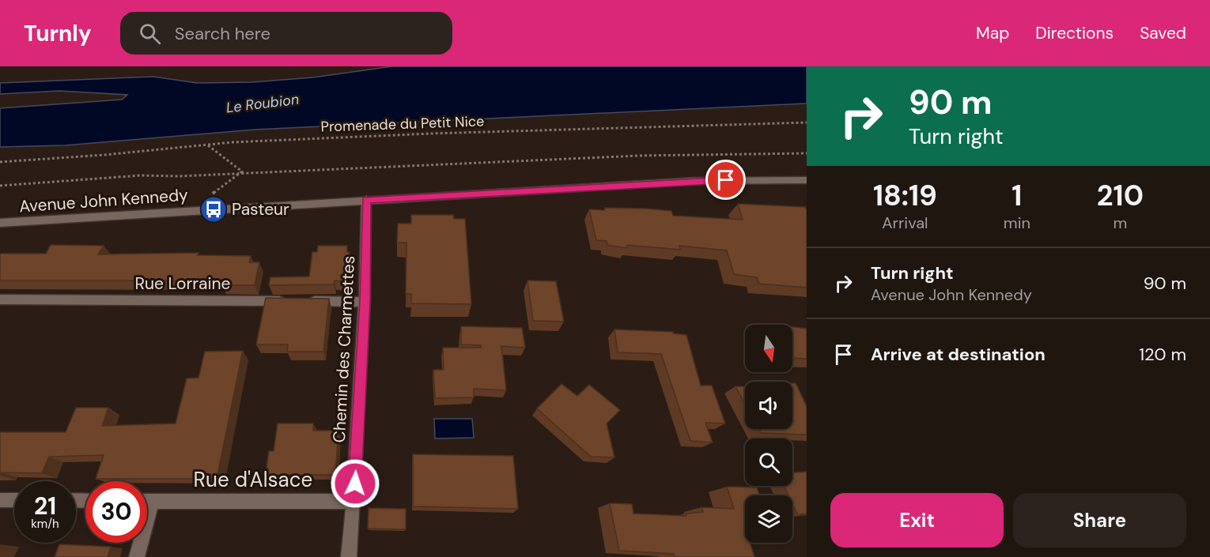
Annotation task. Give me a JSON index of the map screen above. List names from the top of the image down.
{
  "streets": {
    "street": [
      "Avenue John Kennedy",
      "Rue Lorraine",
      "Chemin des Charmettes",
      "Rue d'Alsace"
    ],
    "path": ["Promenade du Petit Nice"]
  },
  "crossings": [
    ["Avenue John Kennedy", "Chemin des Charmettes"],
    ["Rue Lorraine", "Chemin des Charmettes"],
    ["Chemin des Charmettes", "Rue d'Alsace"]
  ],
  "water": ["Le Roubion"],
  "places": {
    "bus stop": ["Pasteur"]
  },
  "north": "bottom",
  "page": {
    "header": "Turnly",
    "search": "Search here",
    "nav": ["Map", "Directions", "Saved"],
    "turn": ["90 m", "Turn right"],
    "eta": [
      "18:19",
      "Arrival",
      "1",
      "min",
      "210",
      "m"
    ],
    "list": [
      {
        "name": "Turn right",
        "note": "Avenue John Kennedy",
        "value": "90 m"
      },
      {
        "name": "Arrive at destination",
        "value": "120 m"
      }
    ],
    "speed": "21 km/h",
    "limit": "30",
    "buttons": ["Exit", "Share"]
  }
}
